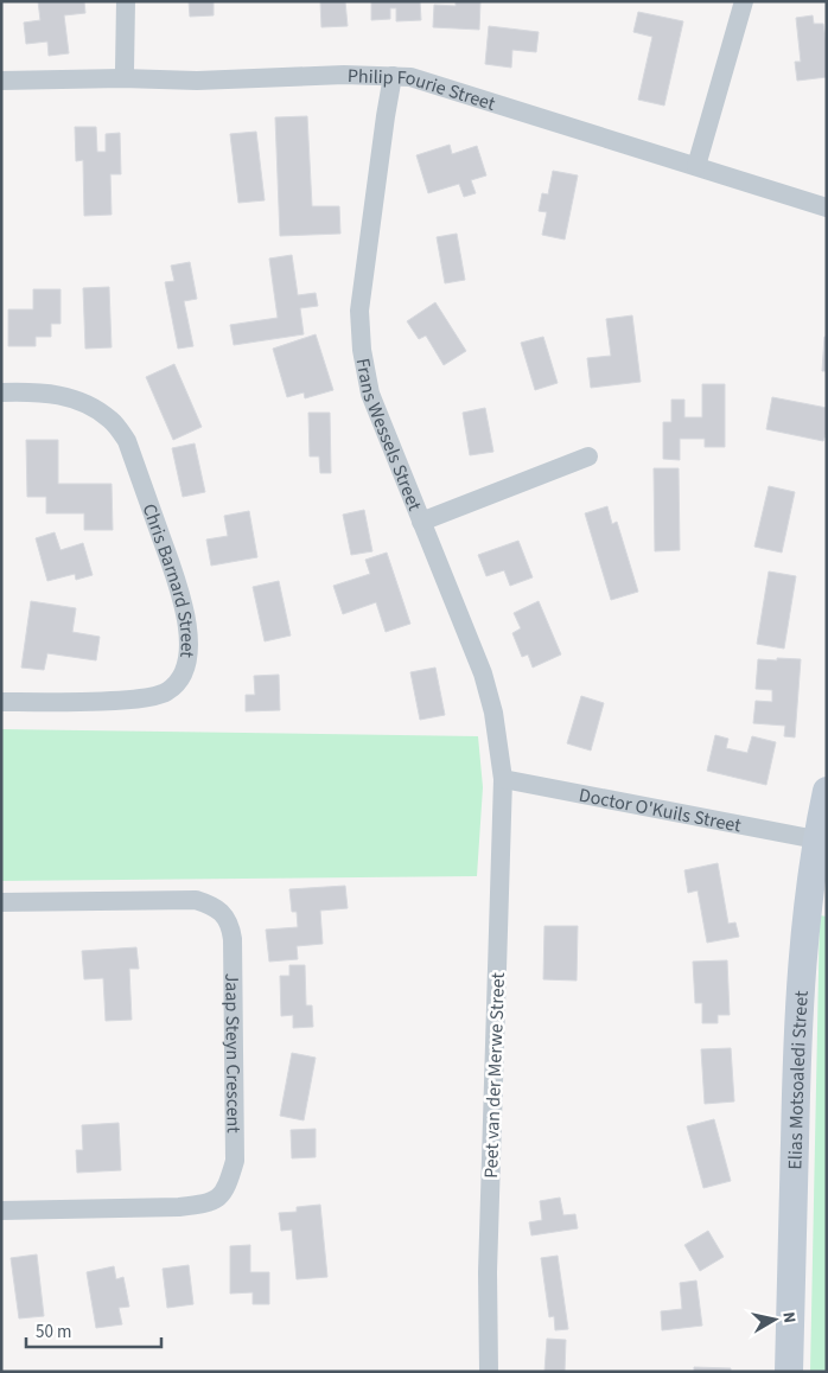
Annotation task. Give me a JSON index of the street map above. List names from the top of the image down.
{
  "streets": {
    "street": [
      "Philip Fourie Street",
      "Frans Wessels Street",
      "Chris Barnard Street",
      "Doctor O'Kuils Street",
      "Jaap Steyn Crescent",
      "Peet van der Merwe Street",
      "Elias Motsoaledi Street"
    ]
  },
  "crossings": [
    ["Philip Fourie Street", "Frans Wessels Street"],
    ["Frans Wessels Street", "Doctor O'Kuils Street"],
    ["Frans Wessels Street", "Peet van der Merwe Street"],
    ["Doctor O'Kuils Street", "Peet van der Merwe Street"],
    ["Doctor O'Kuils Street", "Elias Motsoaledi Street"]
  ],
  "scale_bar": "50 m",
  "north": "right"
}
